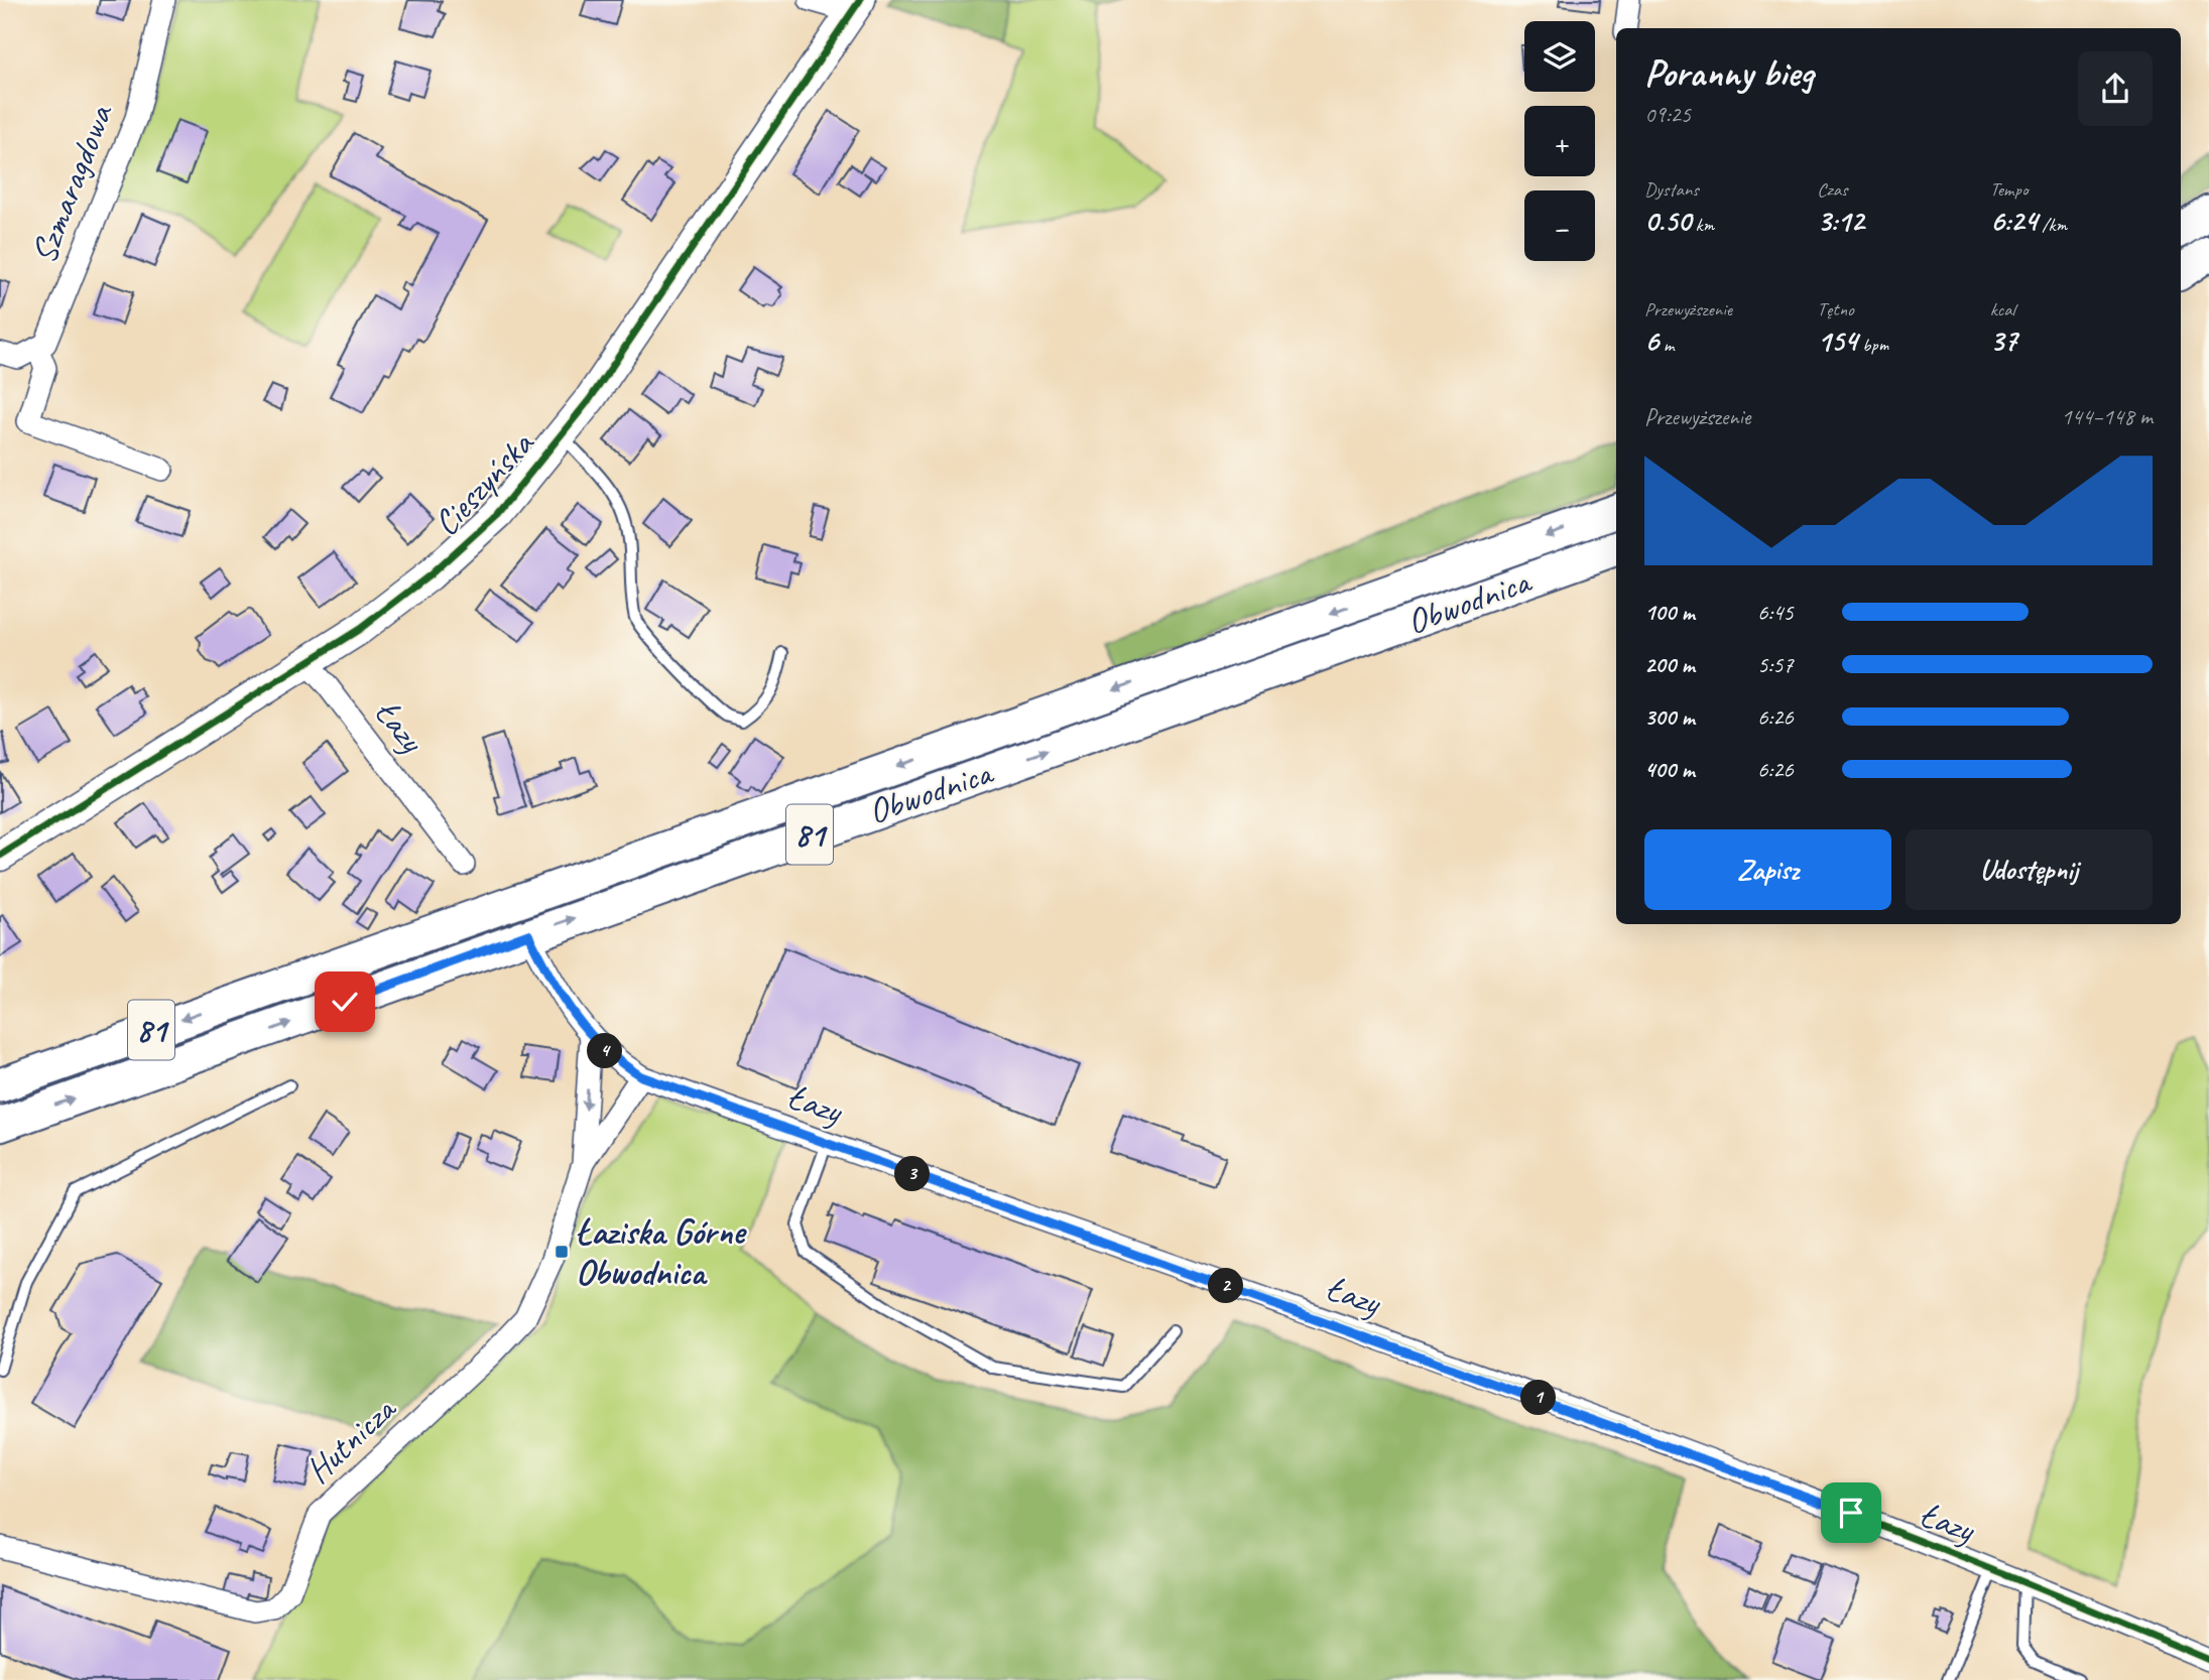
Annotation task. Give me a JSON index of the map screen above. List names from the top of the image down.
{
  "streets": {
    "main road": ["Obwodnica", "81"],
    "street": [
      "Szmaragdowa",
      "Cieszyńska",
      "Łazy",
      "Hutnicza"
    ]
  },
  "crossings": [
    ["Cieszyńska", "Łazy"],
    ["Obwodnica", "Łazy"]
  ],
  "places": {
    "transit": ["Łaziska Górne Obwodnica"]
  },
  "page": {
    "map_buttons": ["+", "−"],
    "heading": ["Poranny bieg", "09:25"],
    "stats": [
      ["Dystans", "0.50 km"],
      ["Czas", "3:12"],
      ["Tempo", "6:24 /km"],
      ["Przewyższenie", "6 m"],
      ["Tętno", "154 bpm"],
      ["kcal", "37"]
    ],
    "chart": ["Przewyższenie", "144–148 m"],
    "list": [
      {
        "name": "100 m",
        "note": "6:45"
      },
      {
        "name": "200 m",
        "note": "5:57"
      },
      {
        "name": "300 m",
        "note": "6:26"
      },
      {
        "name": "400 m",
        "note": "6:26"
      }
    ],
    "buttons": ["Zapisz", "Udostępnij"],
    "pins": [
      "4",
      "3",
      "2",
      "1"
    ]
  }
}
